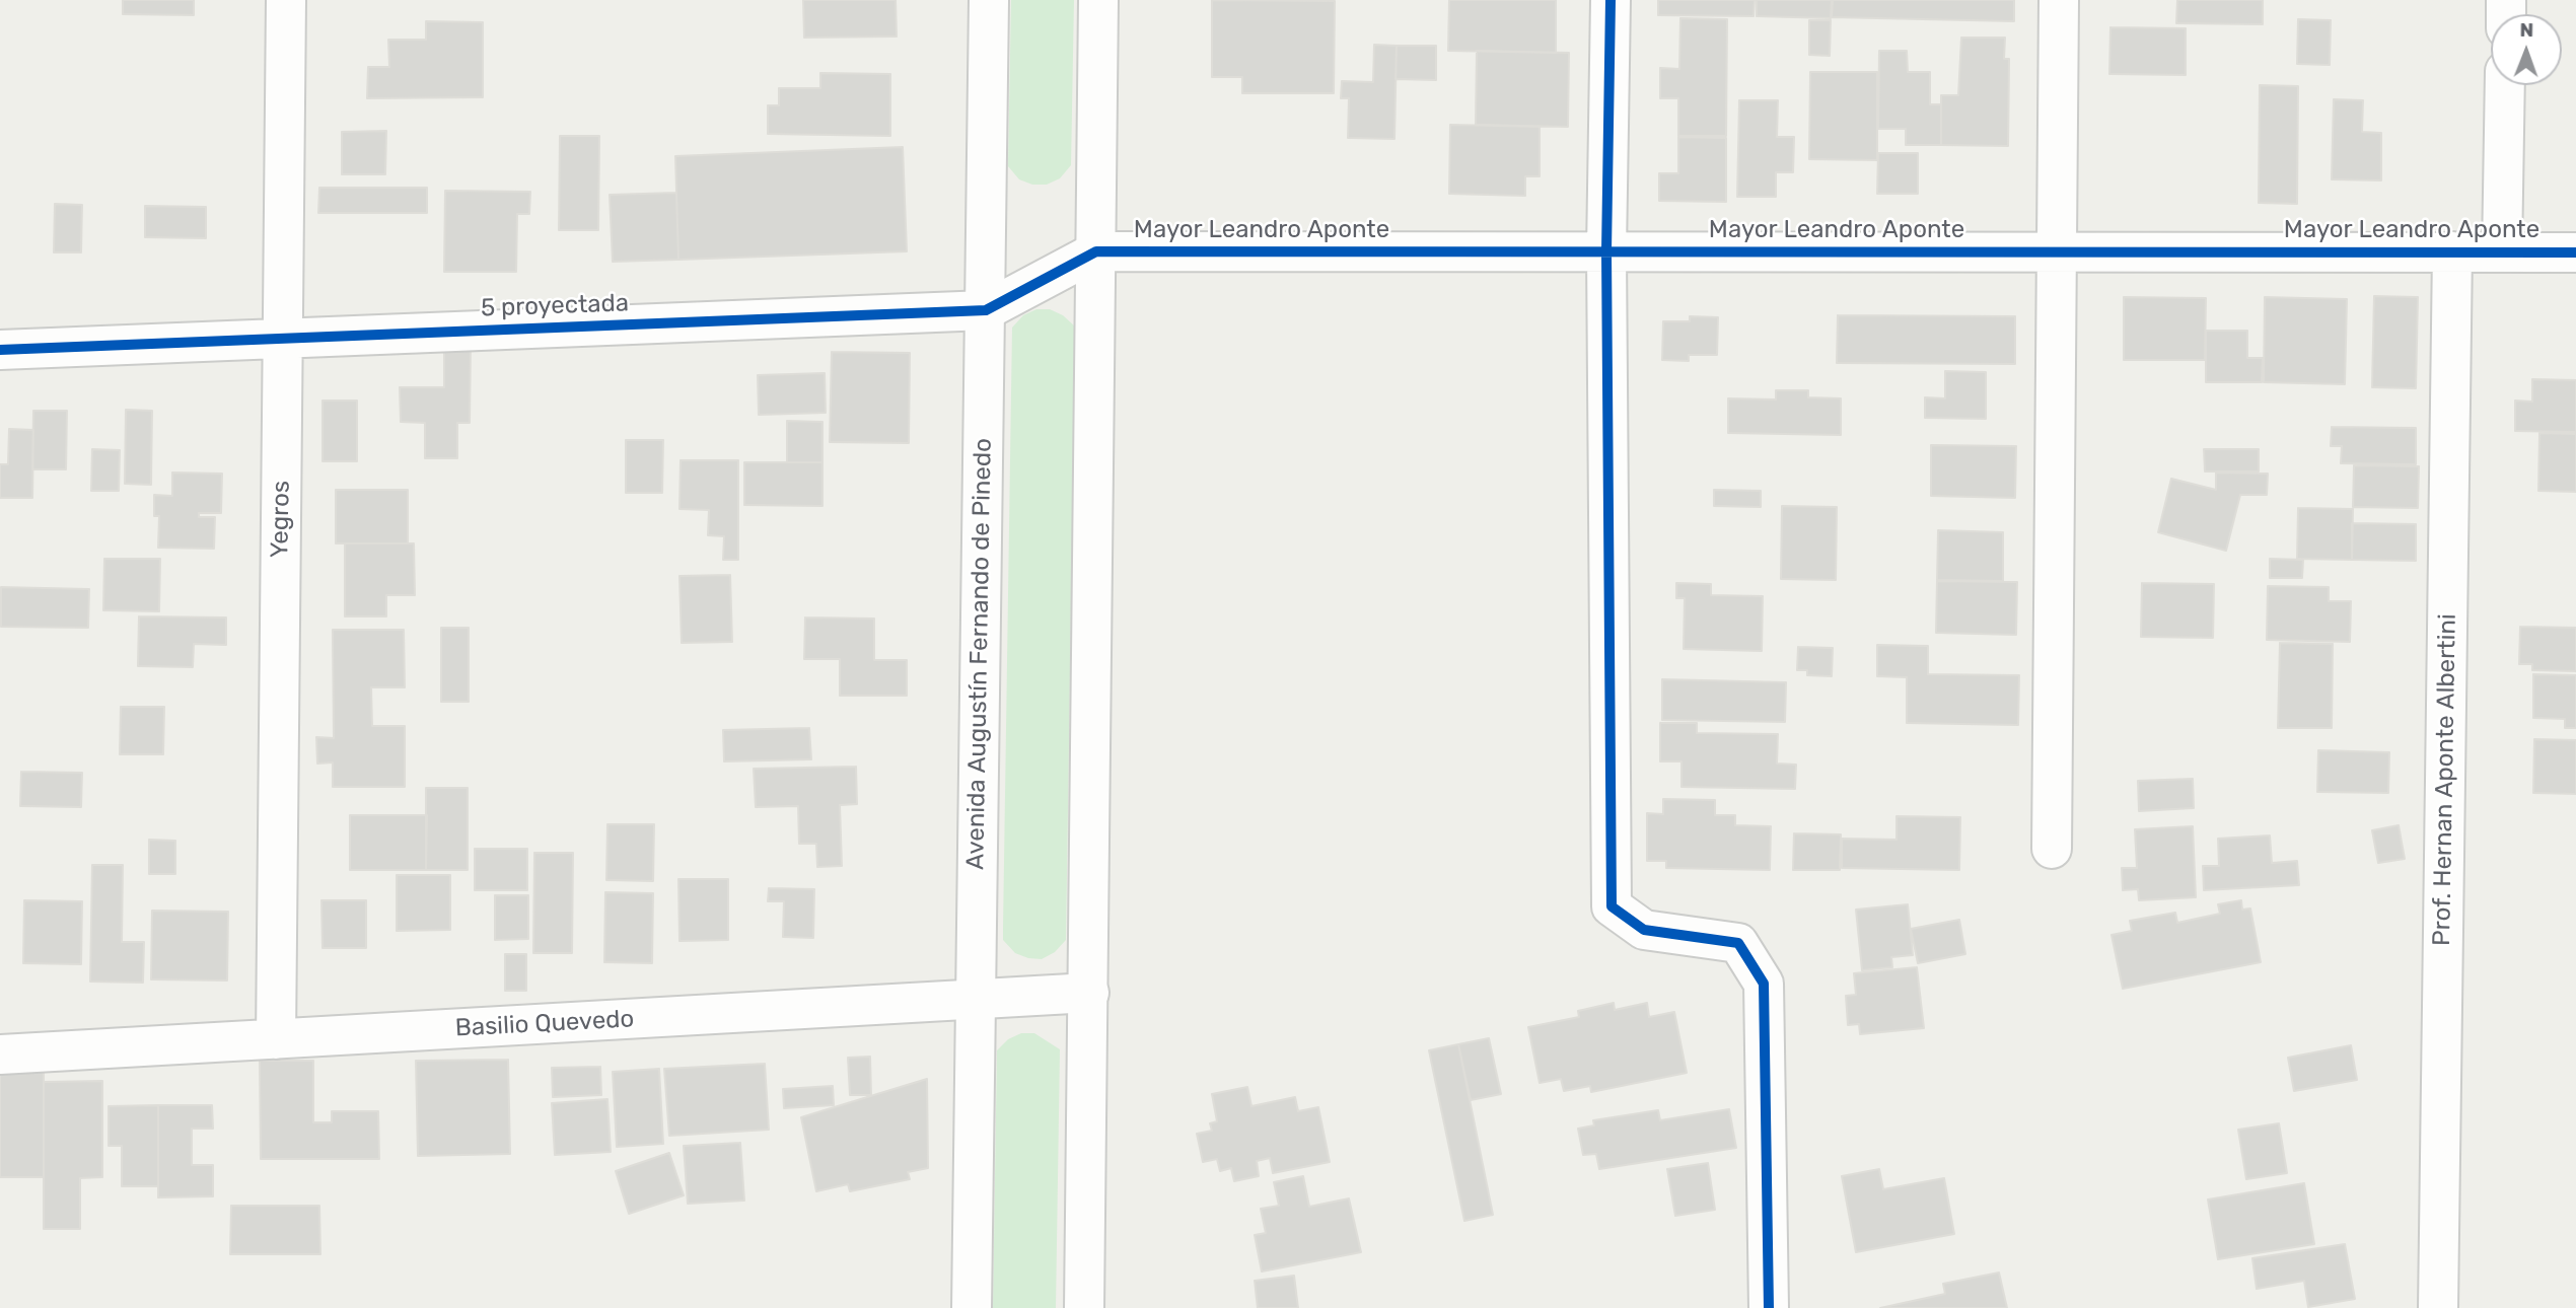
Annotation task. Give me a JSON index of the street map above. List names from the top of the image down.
{
  "streets": {
    "street": [
      "Mayor Leandro Aponte",
      "5 proyectada",
      "Yegros",
      "Avenida Augustín Fernando de Pinedo",
      "Prof. Hernan Aponte Albertini",
      "Basilio Quevedo"
    ]
  },
  "crossings": [
    ["Mayor Leandro Aponte", "5 proyectada"],
    ["Mayor Leandro Aponte", "Prof. Hernan Aponte Albertini"],
    ["5 proyectada", "Yegros"],
    ["5 proyectada", "Avenida Augustín Fernando de Pinedo"],
    ["Yegros", "Basilio Quevedo"],
    ["Avenida Augustín Fernando de Pinedo", "Basilio Quevedo"]
  ],
  "north": "top"
}
